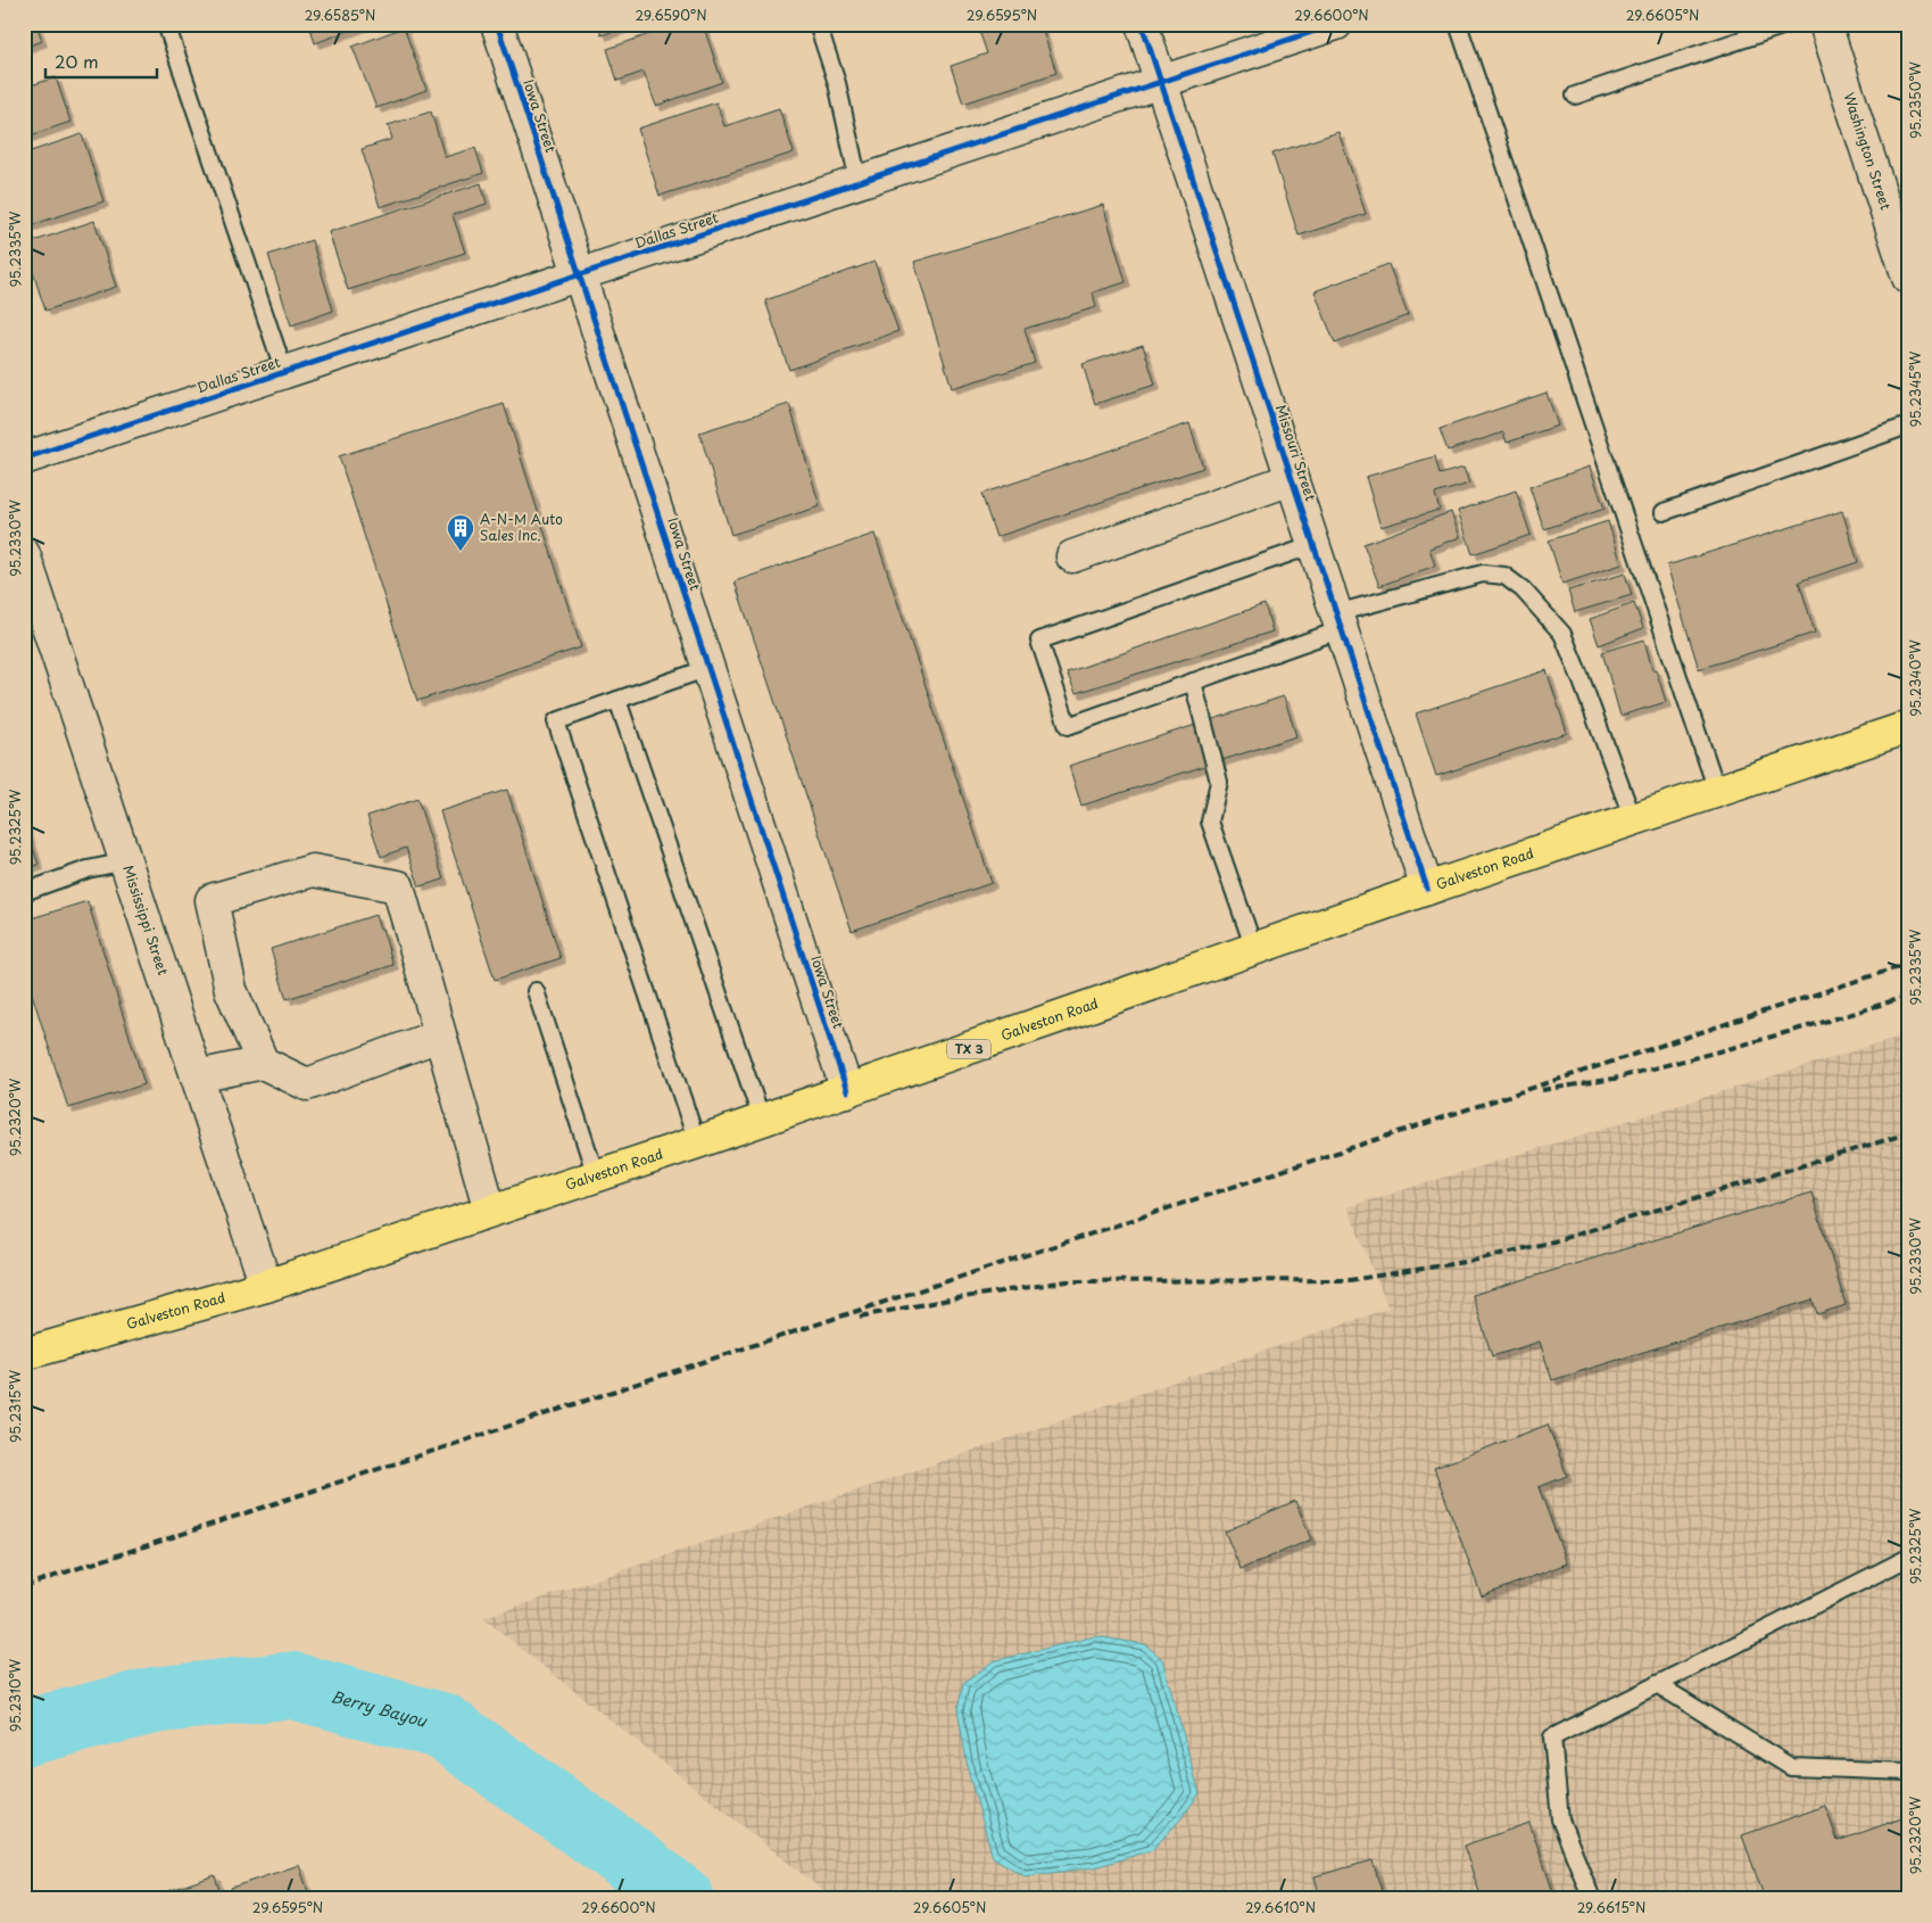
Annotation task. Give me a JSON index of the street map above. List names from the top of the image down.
{
  "streets": {
    "main road": ["Galveston Road", "TX 3"],
    "street": [
      "Iowa Street",
      "Washington Street",
      "Dallas Street",
      "Missouri Street",
      "Mississippi Street"
    ]
  },
  "crossings": [
    ["Iowa Street", "Dallas Street"],
    ["Iowa Street", "Galveston Road"],
    ["Dallas Street", "Missouri Street"],
    ["Missouri Street", "Galveston Road"],
    ["Galveston Road", "Mississippi Street"]
  ],
  "water": ["Berry Bayou"],
  "places": {
    "building": ["A-N-M Auto Sales Inc."]
  },
  "scale_bar": "20 m",
  "coordinates": [
    "29.6585°N",
    "29.6590°N",
    "29.6595°N",
    "29.6600°N",
    "29.6605°N",
    "95.2350°W",
    "95.2335°W",
    "95.2345°W",
    "95.2330°W",
    "95.2340°W",
    "95.2325°W",
    "95.2320°W",
    "95.2315°W",
    "95.2310°W",
    "29.6610°N",
    "29.6615°N"
  ]
}
